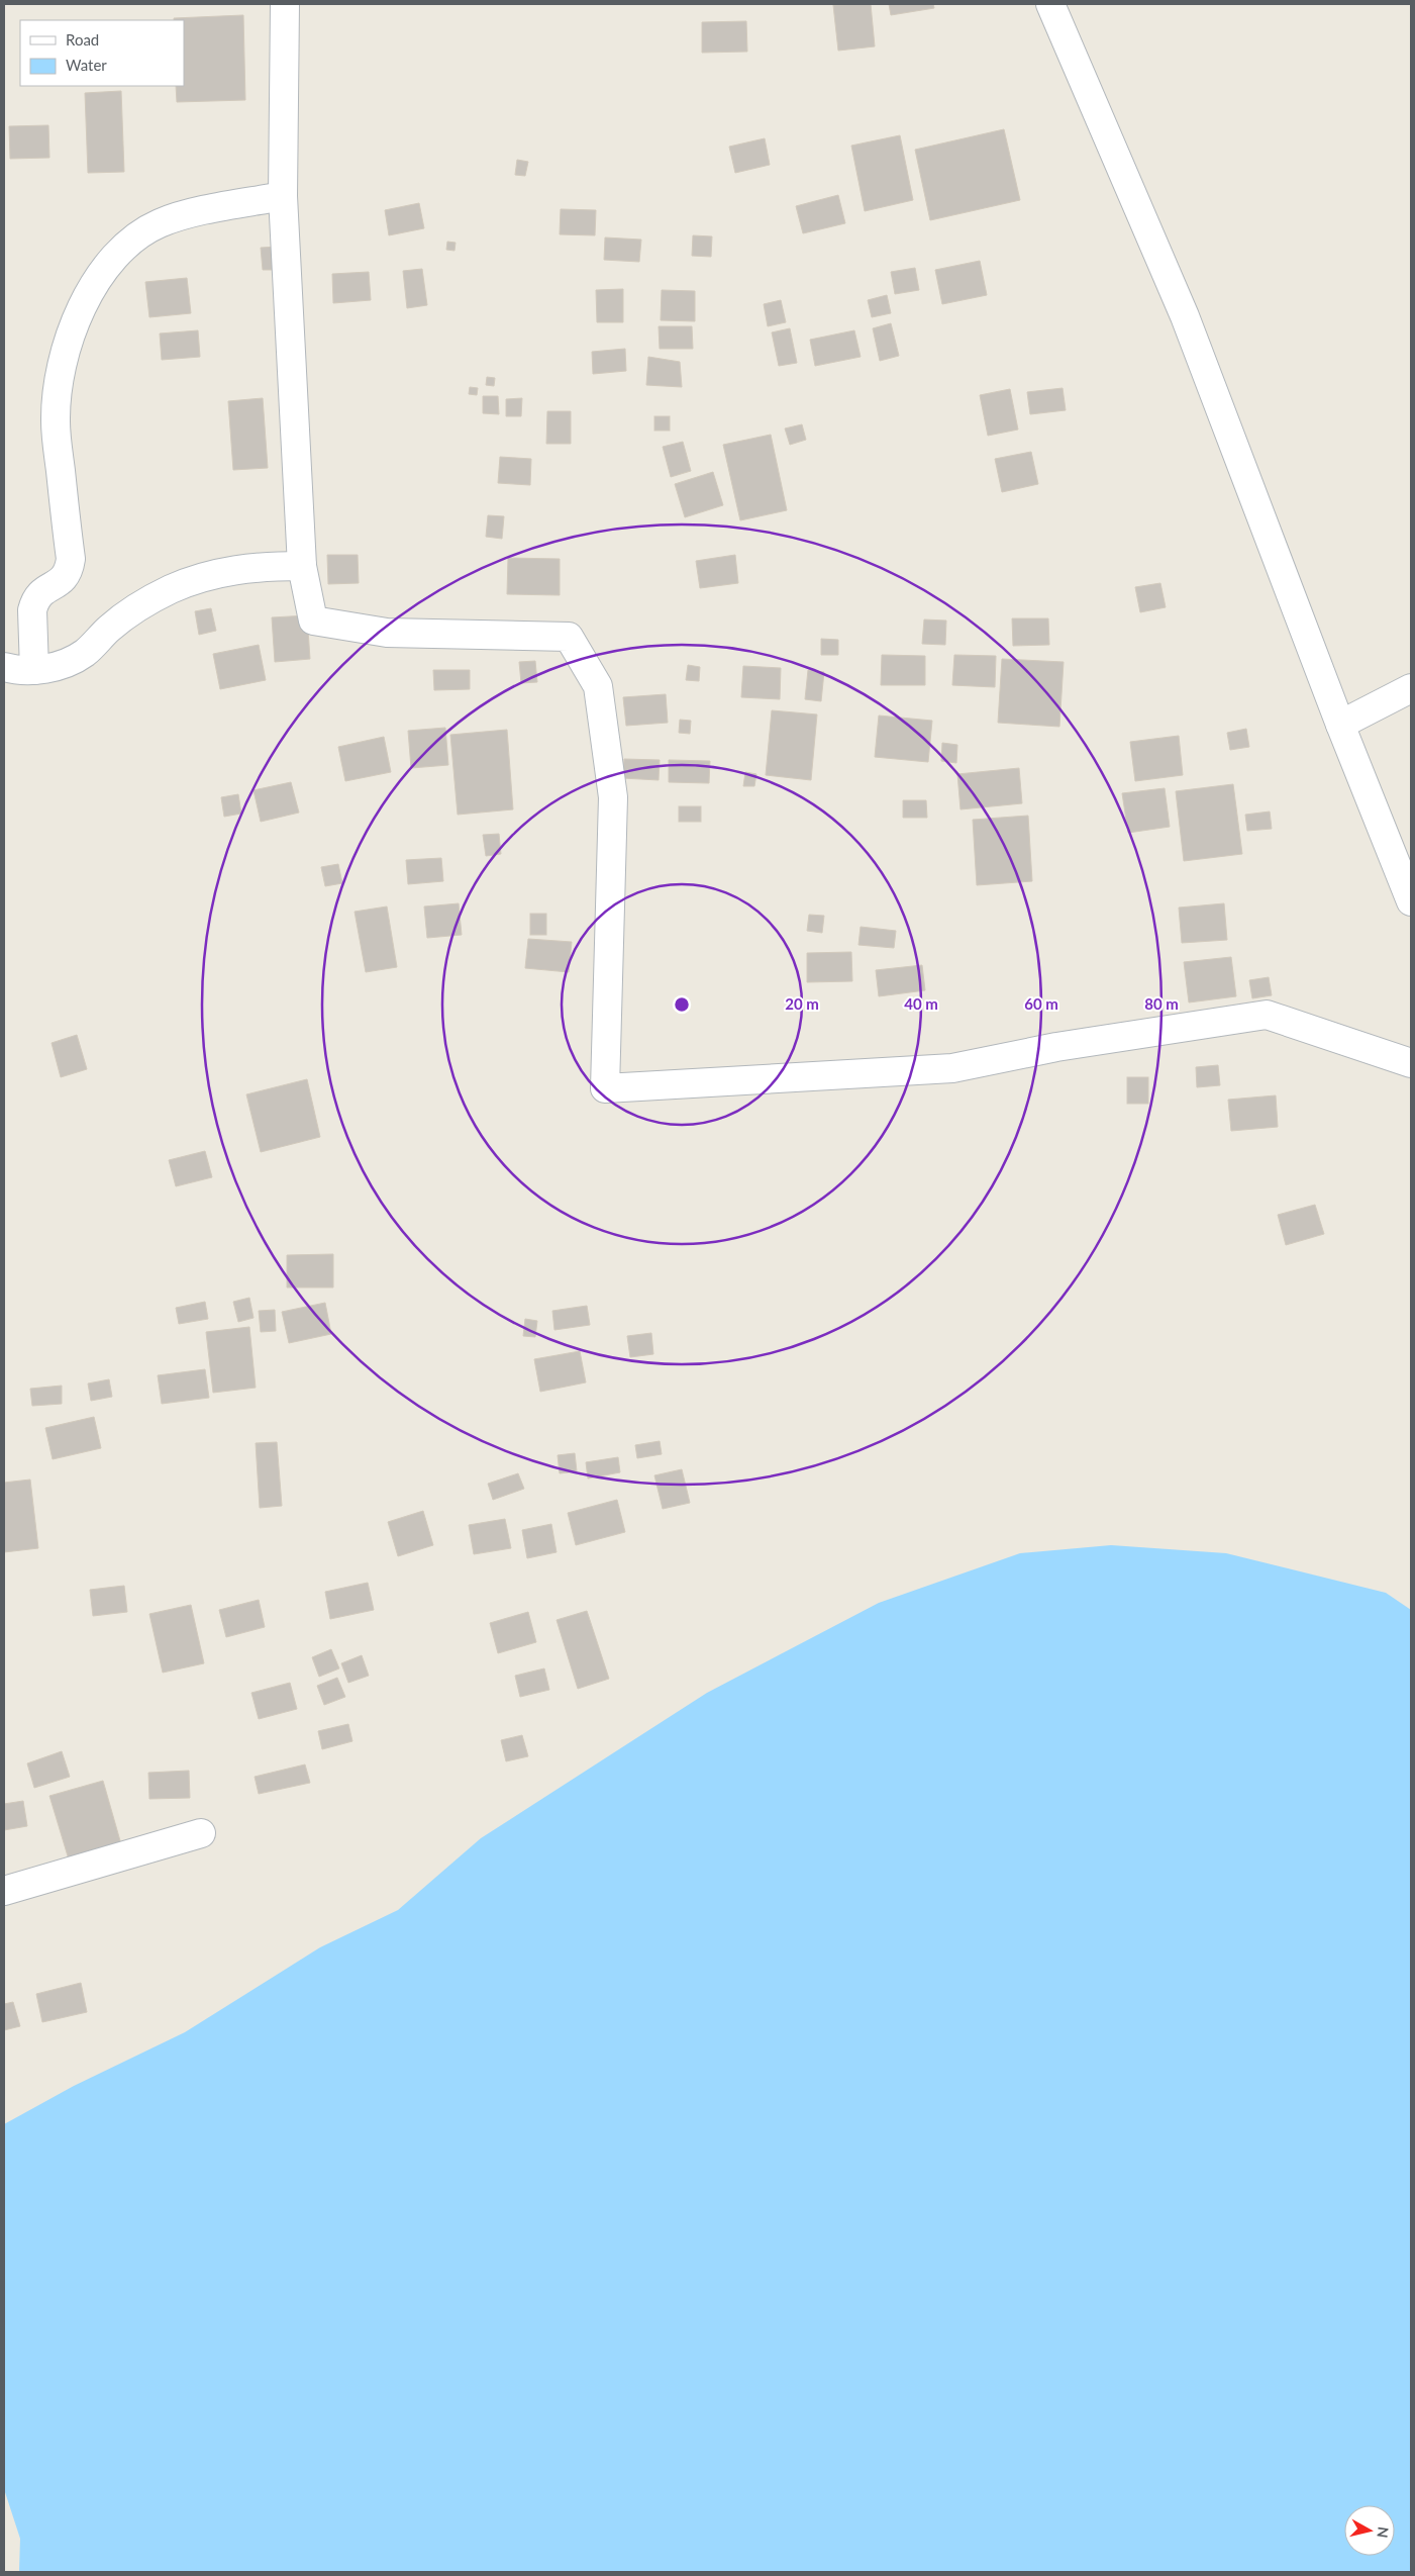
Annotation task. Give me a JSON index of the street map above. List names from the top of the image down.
{
  "legend": ["Road", "Water"],
  "north": "right",
  "rings": [
    "20 m",
    "40 m",
    "60 m",
    "80 m"
  ]
}
